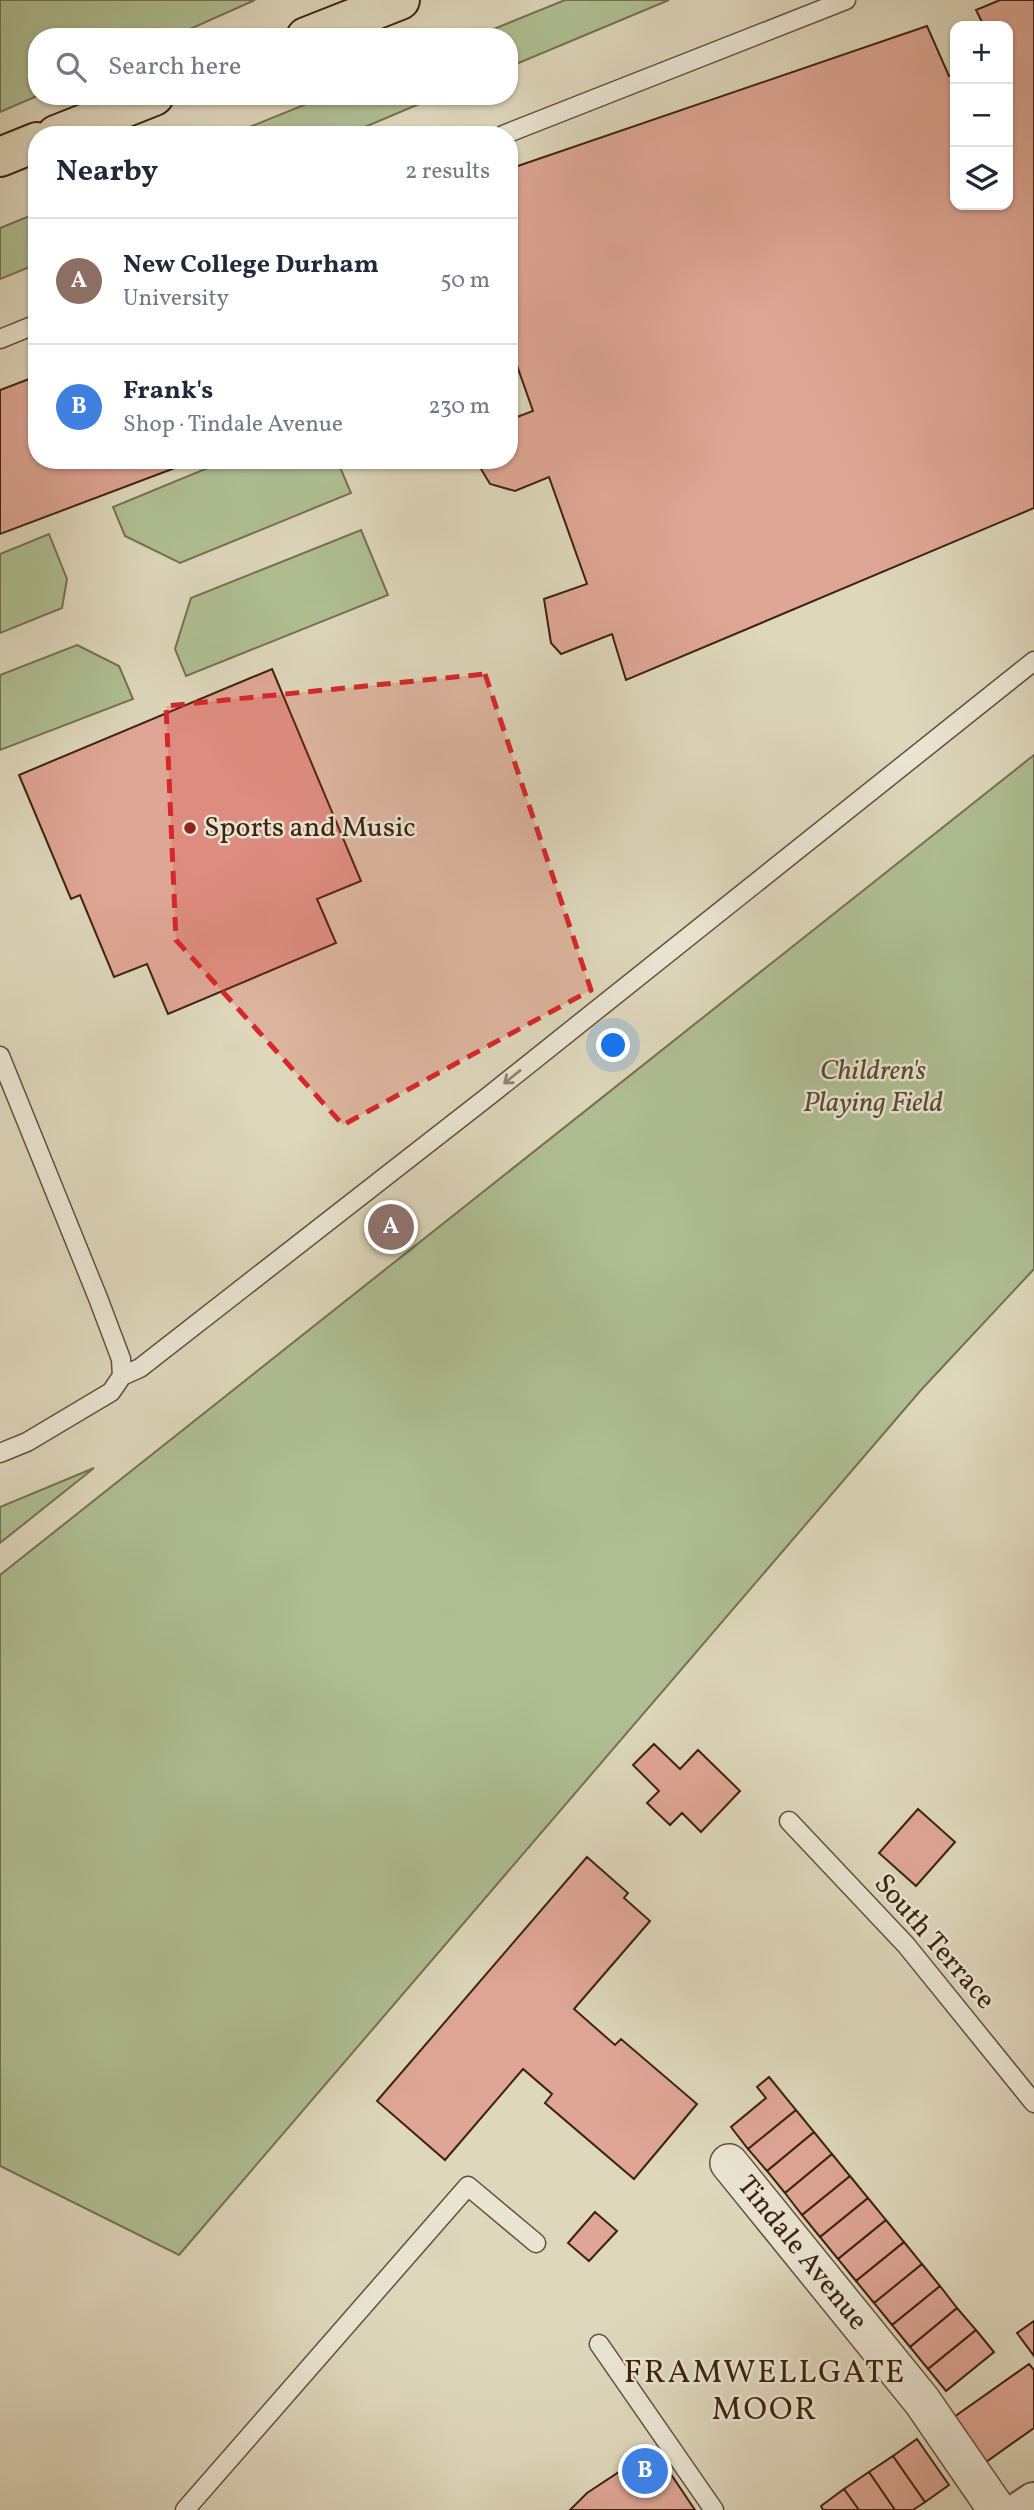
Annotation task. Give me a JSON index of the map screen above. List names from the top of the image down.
{
  "streets": {
    "street": ["Tindale Avenue"],
    "lane": ["South Terrace"]
  },
  "districts": ["FRAMWELLGATE MOOR"],
  "parks": ["Children's Playing Field"],
  "places": ["Sports and Music"],
  "page": {
    "map_buttons": ["+", "−"],
    "search": "Search here",
    "heading": ["Nearby", "2 results"],
    "list": [
      {
        "mark": "A",
        "name": "New College Durham",
        "note": "University",
        "value": "50 m"
      },
      {
        "mark": "B",
        "name": "Frank's",
        "note": "Shop · Tindale Avenue",
        "value": "230 m"
      }
    ],
    "pins": ["A", "B"]
  }
}
